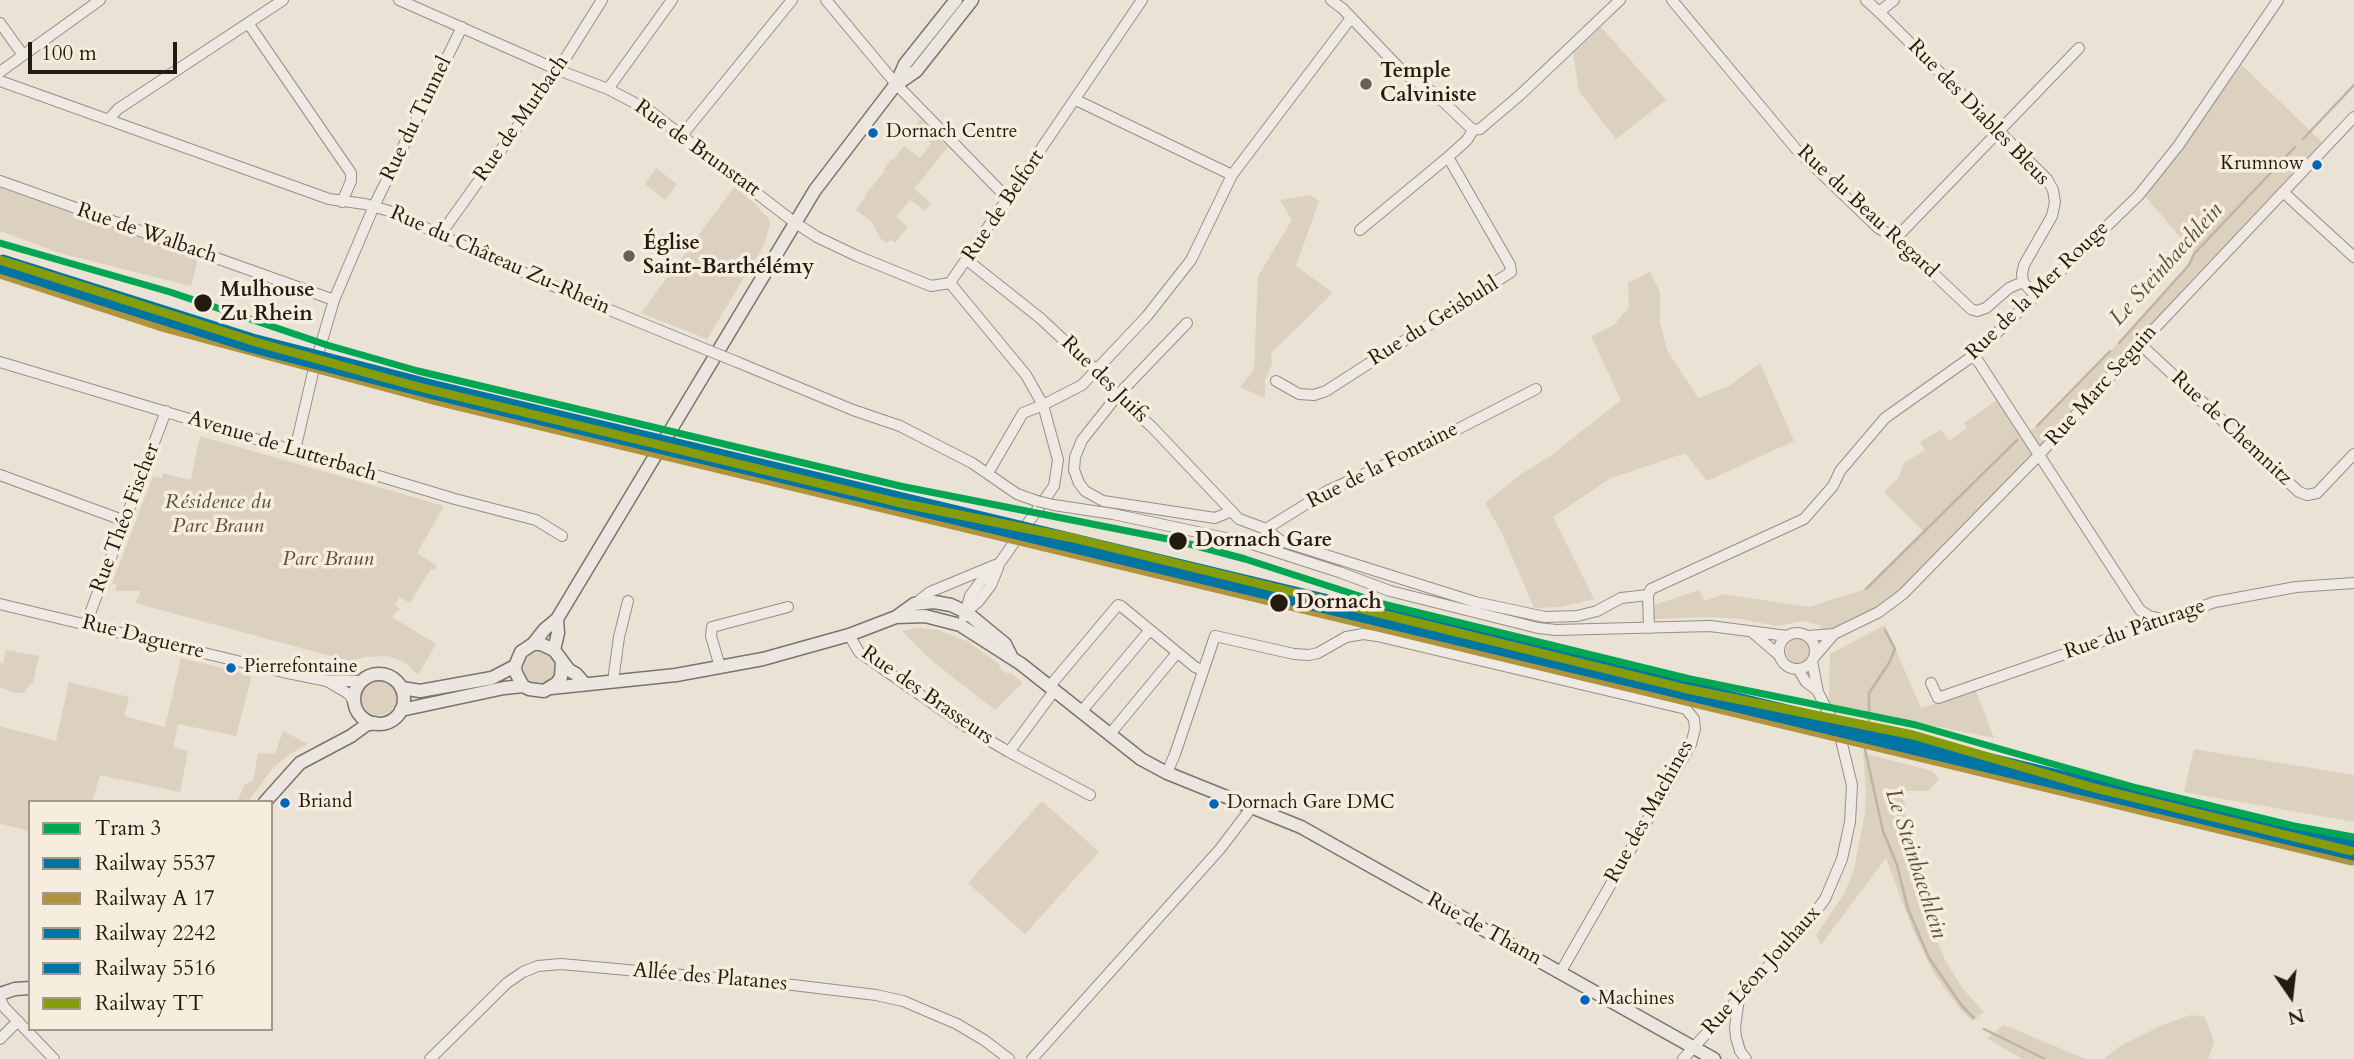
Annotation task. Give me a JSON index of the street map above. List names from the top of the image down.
{
  "streets": {
    "main road": ["Rue de Thann"],
    "street": [
      "Rue des Diables Bleus",
      "Rue du Tunnel",
      "Rue de Murbach",
      "Rue de Brunstatt",
      "Rue de Belfort",
      "Rue du Beau Regard",
      "Rue de Walbach",
      "Rue du Château Zu-Rhein",
      "Rue de la Mer Rouge",
      "Rue du Geisbuhl",
      "Rue des Juifs",
      "Rue Marc Seguin",
      "Rue de Chemnitz",
      "Avenue de Lutterbach",
      "Rue de la Fontaine",
      "Rue Théo Fischer",
      "Rue du Pâturage",
      "Rue Daguerre",
      "Rue des Brasseurs",
      "Rue des Machines",
      "Rue Léon Jouhaux",
      "Allée des Platanes"
    ]
  },
  "crossings": [
    ["Rue des Diables Bleus", "Rue du Beau Regard"],
    ["Rue du Tunnel", "Rue de Brunstatt"],
    ["Rue du Tunnel", "Rue de Walbach"],
    ["Rue du Tunnel", "Rue du Château Zu-Rhein"],
    ["Rue du Tunnel", "Avenue de Lutterbach"],
    ["Rue de Murbach", "Rue de Brunstatt"],
    ["Rue de Murbach", "Rue du Château Zu-Rhein"],
    ["Rue de Brunstatt", "Rue de Belfort"],
    ["Rue de Belfort", "Rue des Juifs"],
    ["Rue de Belfort", "Rue de Thann"],
    ["Rue de la Mer Rouge", "Rue de la Fontaine"],
    ["Rue Marc Seguin", "Rue de Chemnitz"],
    ["Rue Marc Seguin", "Rue Léon Jouhaux"],
    ["Avenue de Lutterbach", "Rue Théo Fischer"],
    ["Rue Théo Fischer", "Rue Daguerre"],
    ["Rue des Brasseurs", "Rue de Thann"],
    ["Rue des Machines", "Rue de Thann"],
    ["Rue de Thann", "Rue Léon Jouhaux"]
  ],
  "water": ["Le Steinbaechlein"],
  "parks": ["Résidence du Parc Braun", "Parc Braun"],
  "places": [
    "Temple Calviniste",
    "Dornach Centre",
    "Krumnow",
    "Église Saint-Barthélémy",
    "Mulhouse Zu Rhein",
    "Dornach Gare",
    "Dornach",
    "Pierrefontaine",
    "Briand",
    "Dornach Gare DMC",
    "Machines"
  ],
  "lines": [
    "tram line 3",
    "rail line 5516",
    "rail line TT",
    "rail line 5537",
    "rail line 2242"
  ],
  "legend": [
    "Tram 3",
    "Railway 5537",
    "Railway A 17",
    "Railway 2242",
    "Railway 5516",
    "Railway TT"
  ],
  "scale_bar": "100 m",
  "north": "bottom"
}
